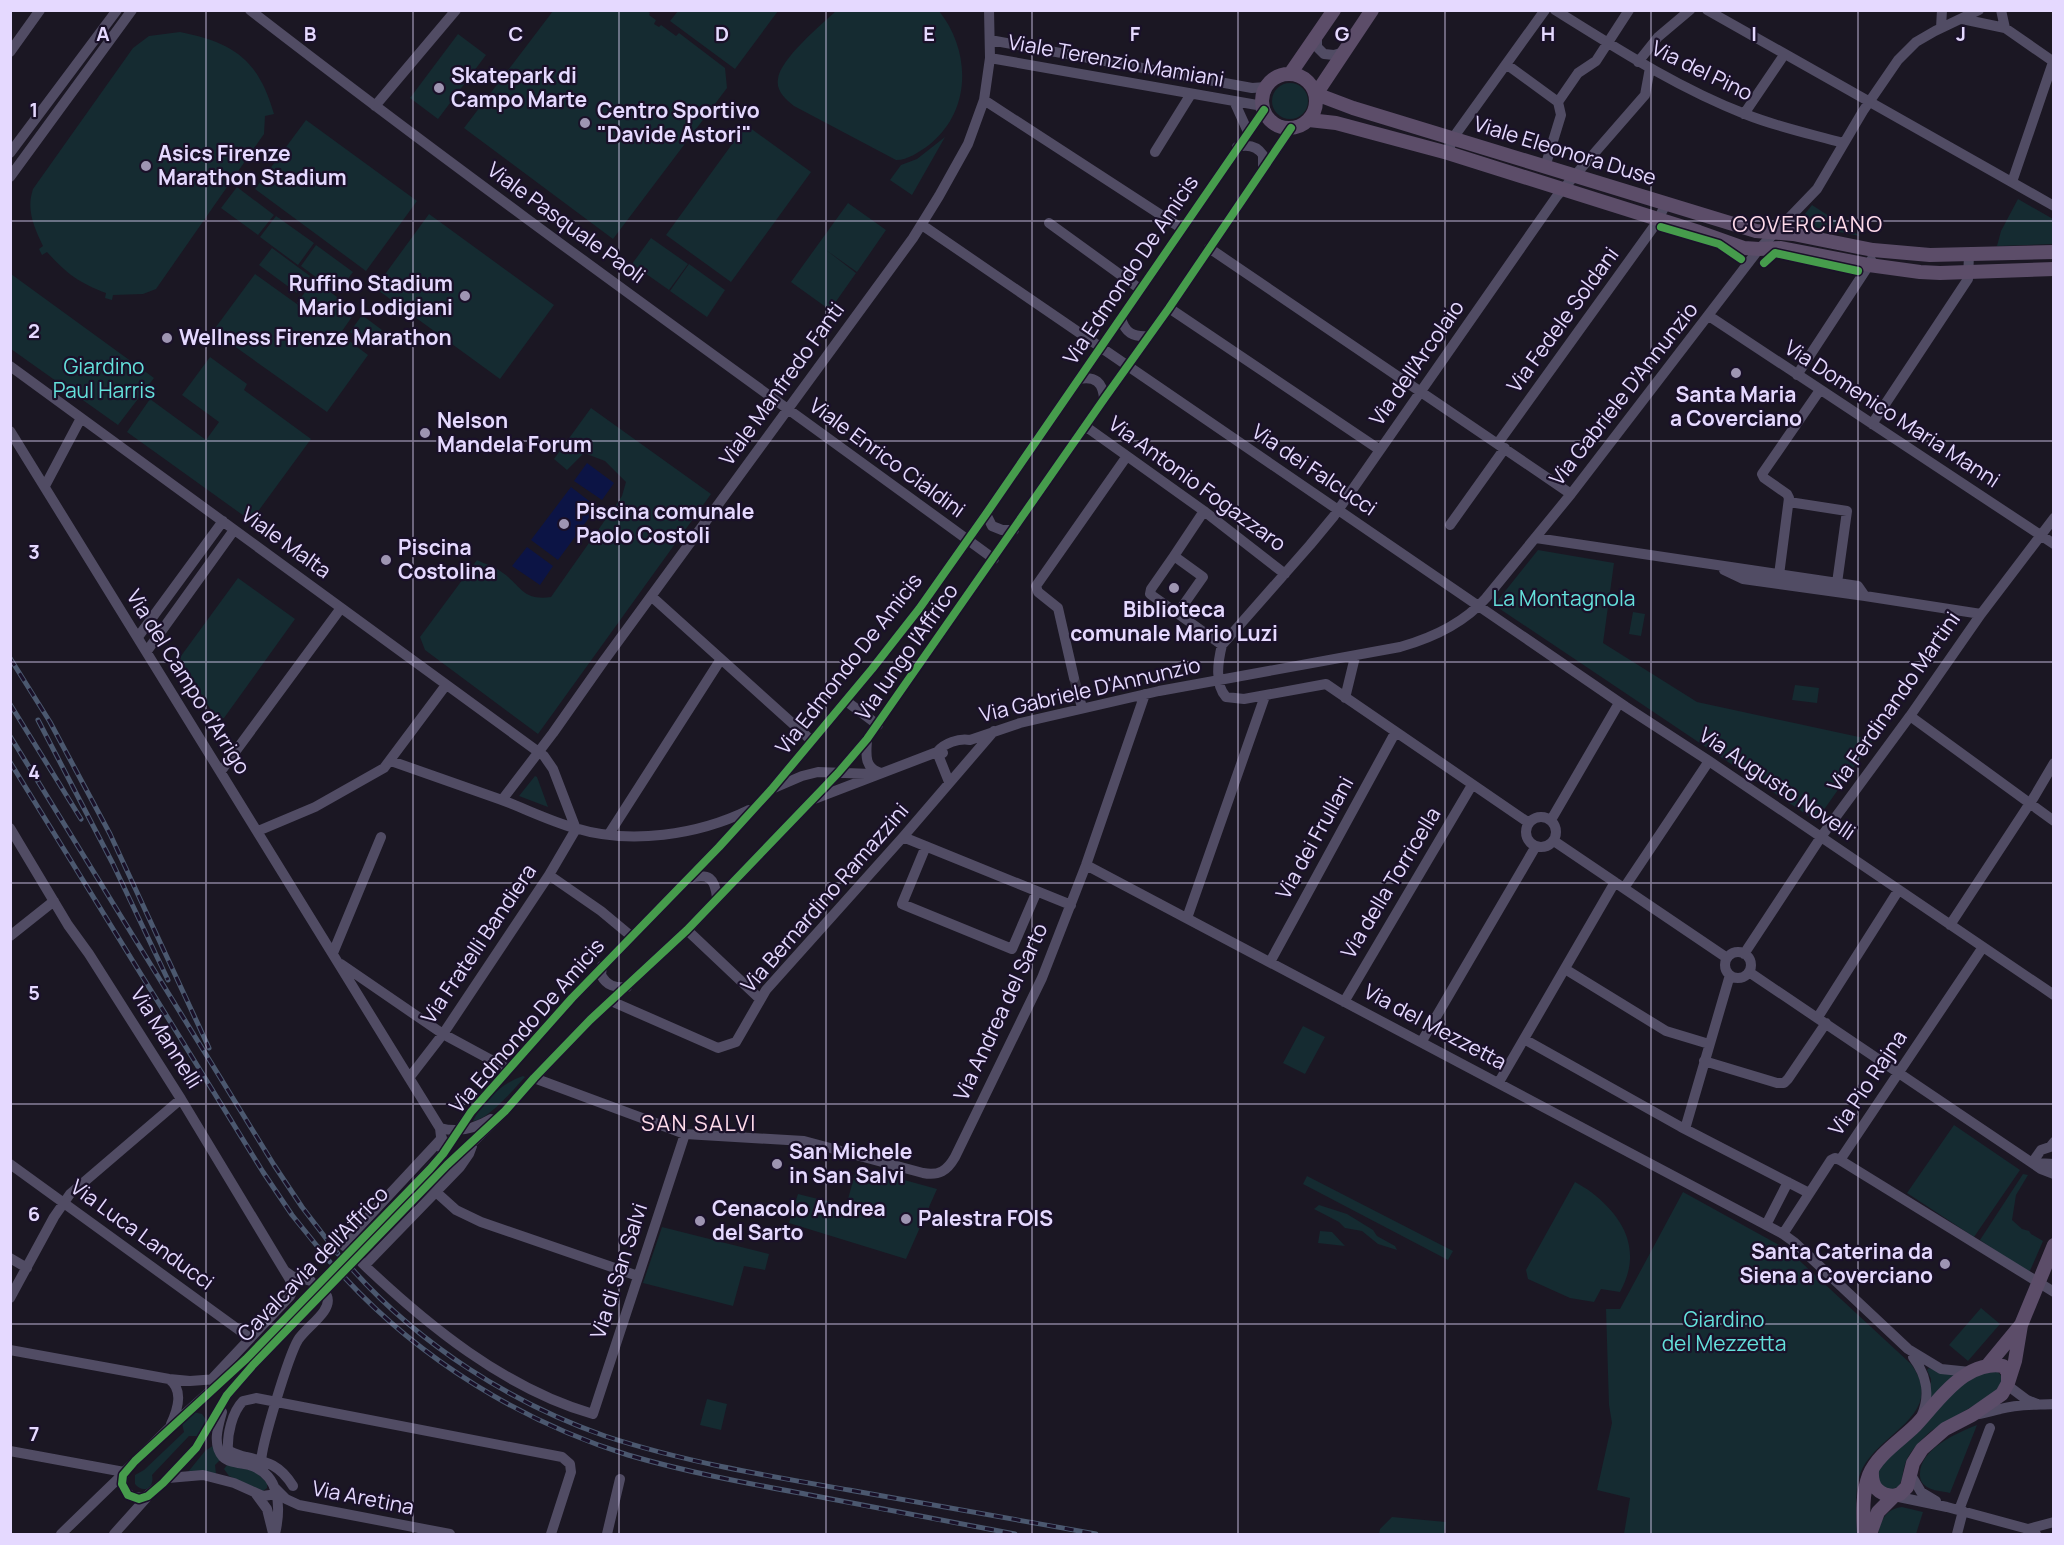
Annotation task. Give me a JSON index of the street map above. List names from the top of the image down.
{
  "streets": {
    "main road": ["Viale Eleonora Duse"],
    "street": [
      "Viale Terenzio Mamiani",
      "Via del Pino",
      "Viale Pasquale Paoli",
      "Via Edmondo De Amicis",
      "Via Fedele Soldani",
      "Via dell'Arcolaio",
      "Viale Manfredo Fanti",
      "Via Gabriele D'Annunzio",
      "Via Domenico Maria Manni",
      "Viale Enrico Cialdini",
      "Via dei Falcucci",
      "Via Antonio Fogazzaro",
      "Viale Malta",
      "Via lungo l'Affrico",
      "Via del Campo d'Arrigo",
      "Via Ferdinando Martini",
      "Via Augusto Novelli",
      "Via dei Frullani",
      "Via della Torricella",
      "Via Bernardino Ramazzini",
      "Via Fratelli Bandiera",
      "Via Andrea del Sarto",
      "Via del Mezzetta",
      "Via Mannelli",
      "Via Pio Rajna",
      "Via Luca Landucci",
      "Cavalcavia dell'Affrico",
      "Via di San Salvi",
      "Via Aretina"
    ]
  },
  "crossings": [
    ["Viale Terenzio Mamiani", "Viale Eleonora Duse"],
    ["Viale Terenzio Mamiani", "Via Edmondo De Amicis"],
    ["Viale Terenzio Mamiani", "Viale Manfredo Fanti"],
    ["Viale Terenzio Mamiani", "Via lungo l'Affrico"],
    ["Via del Pino", "Via dell'Arcolaio"],
    ["Via del Pino", "Via Gabriele D'Annunzio"],
    ["Viale Eleonora Duse", "Via Edmondo De Amicis"],
    ["Viale Eleonora Duse", "Via Fedele Soldani"],
    ["Viale Eleonora Duse", "Via dell'Arcolaio"],
    ["Viale Eleonora Duse", "Via Gabriele D'Annunzio"],
    ["Viale Eleonora Duse", "Via lungo l'Affrico"],
    ["Viale Pasquale Paoli", "Viale Manfredo Fanti"],
    ["Viale Pasquale Paoli", "Viale Enrico Cialdini"],
    ["Via Edmondo De Amicis", "Viale Enrico Cialdini"],
    ["Via Edmondo De Amicis", "Via dei Falcucci"],
    ["Via Edmondo De Amicis", "Via lungo l'Affrico"],
    ["Via Edmondo De Amicis", "Via del Campo d'Arrigo"],
    ["Via Edmondo De Amicis", "Cavalcavia dell'Affrico"],
    ["Via dell'Arcolaio", "Via dei Falcucci"],
    ["Via dell'Arcolaio", "Via Antonio Fogazzaro"],
    ["Viale Manfredo Fanti", "Viale Enrico Cialdini"],
    ["Viale Manfredo Fanti", "Via dei Falcucci"],
    ["Viale Manfredo Fanti", "Viale Malta"],
    ["Via Gabriele D'Annunzio", "Via Domenico Maria Manni"],
    ["Via Gabriele D'Annunzio", "Via dei Falcucci"],
    ["Via Gabriele D'Annunzio", "Via lungo l'Affrico"],
    ["Via Gabriele D'Annunzio", "Via Augusto Novelli"],
    ["Via Gabriele D'Annunzio", "Via Bernardino Ramazzini"],
    ["Via Gabriele D'Annunzio", "Via Andrea del Sarto"],
    ["Via Domenico Maria Manni", "Via Ferdinando Martini"],
    ["Viale Enrico Cialdini", "Via lungo l'Affrico"],
    ["Via dei Falcucci", "Via lungo l'Affrico"],
    ["Via dei Falcucci", "Via Augusto Novelli"],
    ["Via Antonio Fogazzaro", "Via lungo l'Affrico"],
    ["Viale Malta", "Via Fratelli Bandiera"],
    ["Via lungo l'Affrico", "Via Bernardino Ramazzini"],
    ["Via lungo l'Affrico", "Via Andrea del Sarto"],
    ["Via lungo l'Affrico", "Cavalcavia dell'Affrico"],
    ["Via lungo l'Affrico", "Via di San Salvi"],
    ["Via del Campo d'Arrigo", "Via Fratelli Bandiera"],
    ["Via Ferdinando Martini", "Via Augusto Novelli"],
    ["Via Augusto Novelli", "Via Pio Rajna"],
    ["Via dei Frullani", "Via del Mezzetta"],
    ["Via della Torricella", "Via del Mezzetta"],
    ["Via Andrea del Sarto", "Via del Mezzetta"],
    ["Via Andrea del Sarto", "Via di San Salvi"],
    ["Via del Mezzetta", "Via Pio Rajna"]
  ],
  "districts": ["COVERCIANO", "SAN SALVI"],
  "parks": ["Giardino Paul Harris", "La Montagnola", "Giardino del Mezzetta"],
  "places": [
    "Skatepark di Campo Marte",
    "Centro Sportivo \"Davide Astori\"",
    "Asics Firenze Marathon Stadium",
    "Ruffino Stadium Mario Lodigiani",
    "Wellness Firenze Marathon",
    "Santa Maria a Coverciano",
    "Nelson Mandela Forum",
    "Piscina comunale Paolo Costoli",
    "Piscina Costolina",
    "Biblioteca comunale Mario Luzi",
    "San Michele in San Salvi",
    "Palestra FOIS",
    "Cenacolo Andrea del Sarto",
    "Santa Caterina da Siena a Coverciano"
  ],
  "grid": {
    "columns": [
      "A",
      "B",
      "C",
      "D",
      "E",
      "F",
      "G",
      "H",
      "I",
      "J"
    ],
    "rows": [
      "1",
      "2",
      "3",
      "4",
      "5",
      "6",
      "7"
    ]
  }
}
